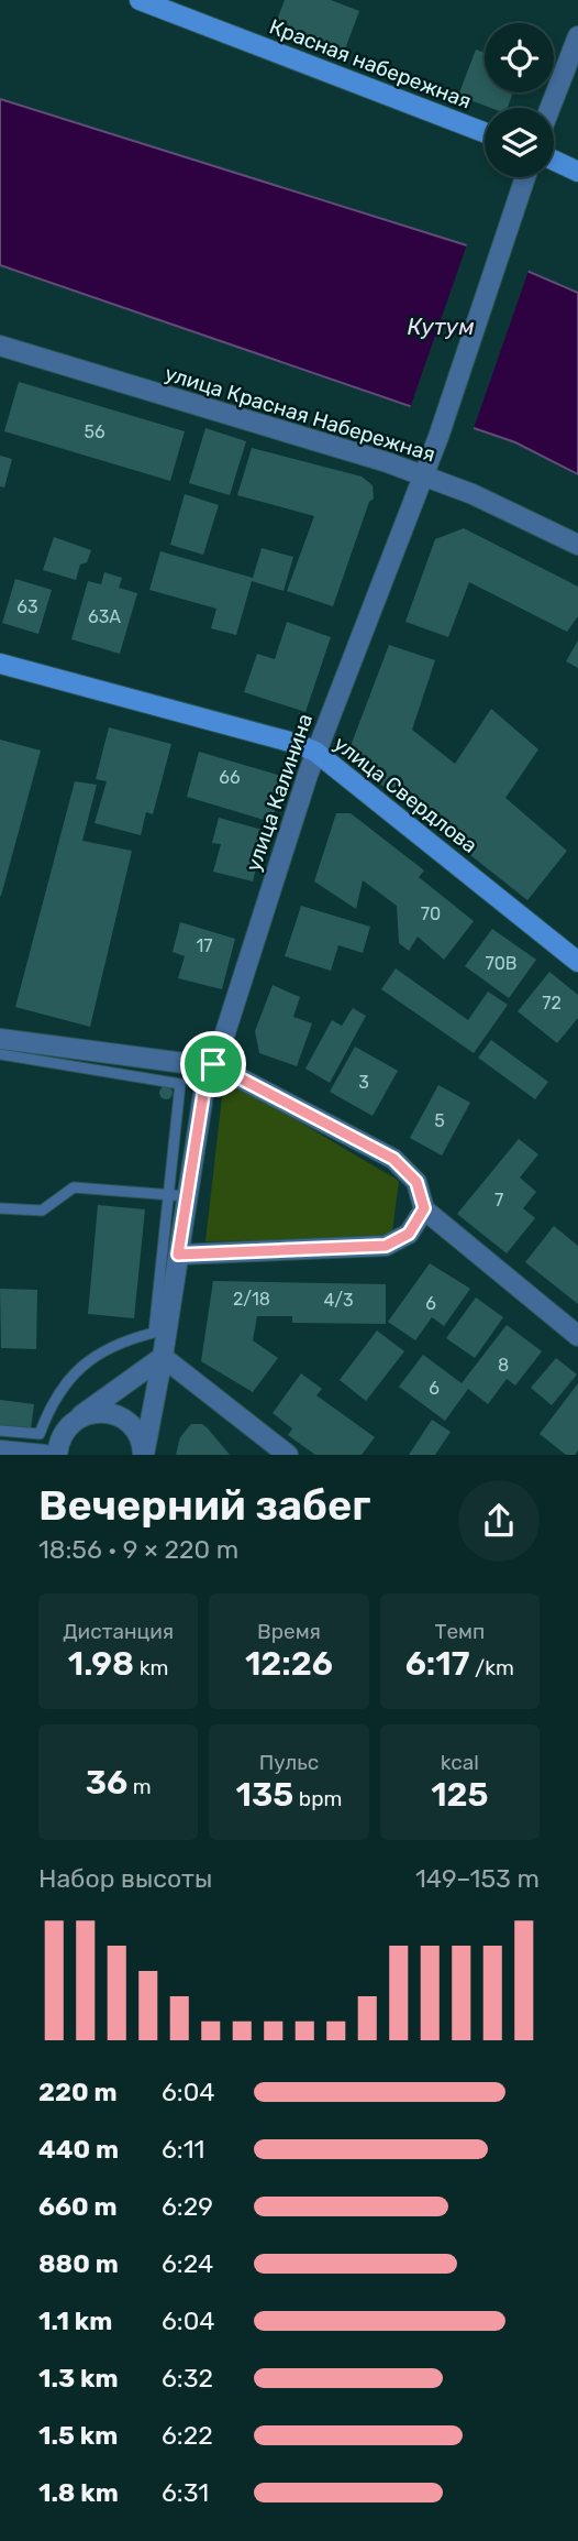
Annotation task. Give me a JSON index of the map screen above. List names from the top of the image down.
{
  "streets": {
    "main road": ["Красная набережная", "улица Свердлова"],
    "street": ["улица Красная Набережная", "улица Калинина"]
  },
  "crossings": [
    ["улица Красная Набережная", "улица Калинина"],
    ["улица Калинина", "улица Свердлова"]
  ],
  "water": ["Кутум"],
  "house_numbers": [
    "56",
    "63",
    "63А",
    "66",
    "70",
    "17",
    "70В",
    "72",
    "3",
    "5",
    "7",
    "2/18",
    "4/3",
    "6",
    "8",
    "6"
  ],
  "page": {
    "heading": ["Вечерний забег", "18:56 · 9 × 220 m"],
    "stats": [
      ["Дистанция", "1.98 km"],
      ["Время", "12:26"],
      ["Темп", "6:17 /km"],
      ["36 m"],
      ["Пульс", "135 bpm"],
      ["kcal", "125"]
    ],
    "chart": ["Набор высоты", "149–153 m"],
    "list": [
      {
        "name": "220 m",
        "note": "6:04"
      },
      {
        "name": "440 m",
        "note": "6:11"
      },
      {
        "name": "660 m",
        "note": "6:29"
      },
      {
        "name": "880 m",
        "note": "6:24"
      },
      {
        "name": "1.1 km",
        "note": "6:04"
      },
      {
        "name": "1.3 km",
        "note": "6:32"
      },
      {
        "name": "1.5 km",
        "note": "6:22"
      },
      {
        "name": "1.8 km",
        "note": "6:31"
      }
    ]
  }
}
